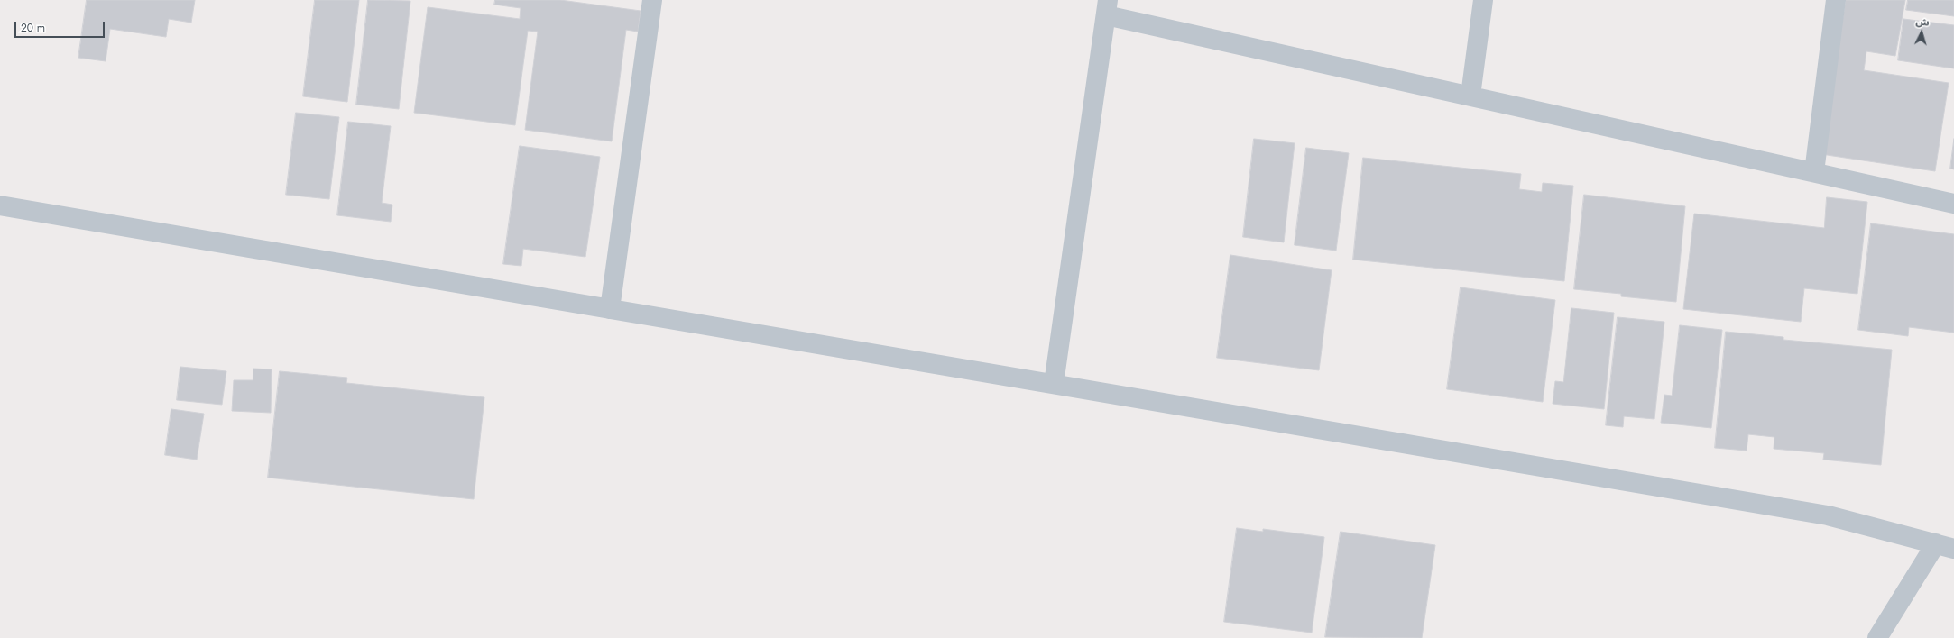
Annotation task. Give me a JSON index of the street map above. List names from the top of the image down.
{
  "scale_bar": "20 m",
  "north": "top"
}
